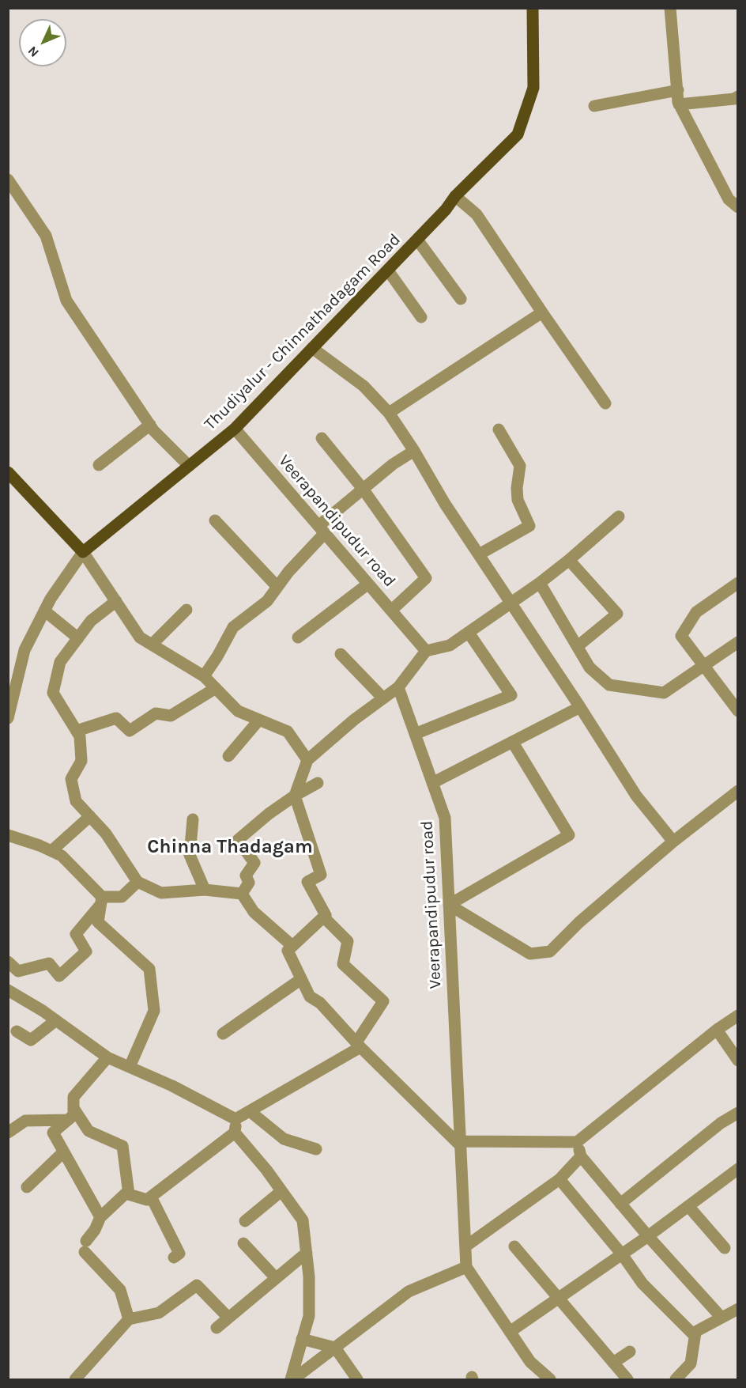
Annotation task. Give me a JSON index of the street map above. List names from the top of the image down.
{
  "streets": {
    "main road": ["Thudiyalur - Chinnathadagam Road"],
    "street": ["Veerapandipudur road"]
  },
  "crossings": [
    ["Thudiyalur - Chinnathadagam Road", "Veerapandipudur road"]
  ],
  "districts": ["Chinna Thadagam"],
  "north": "bottom left"
}
